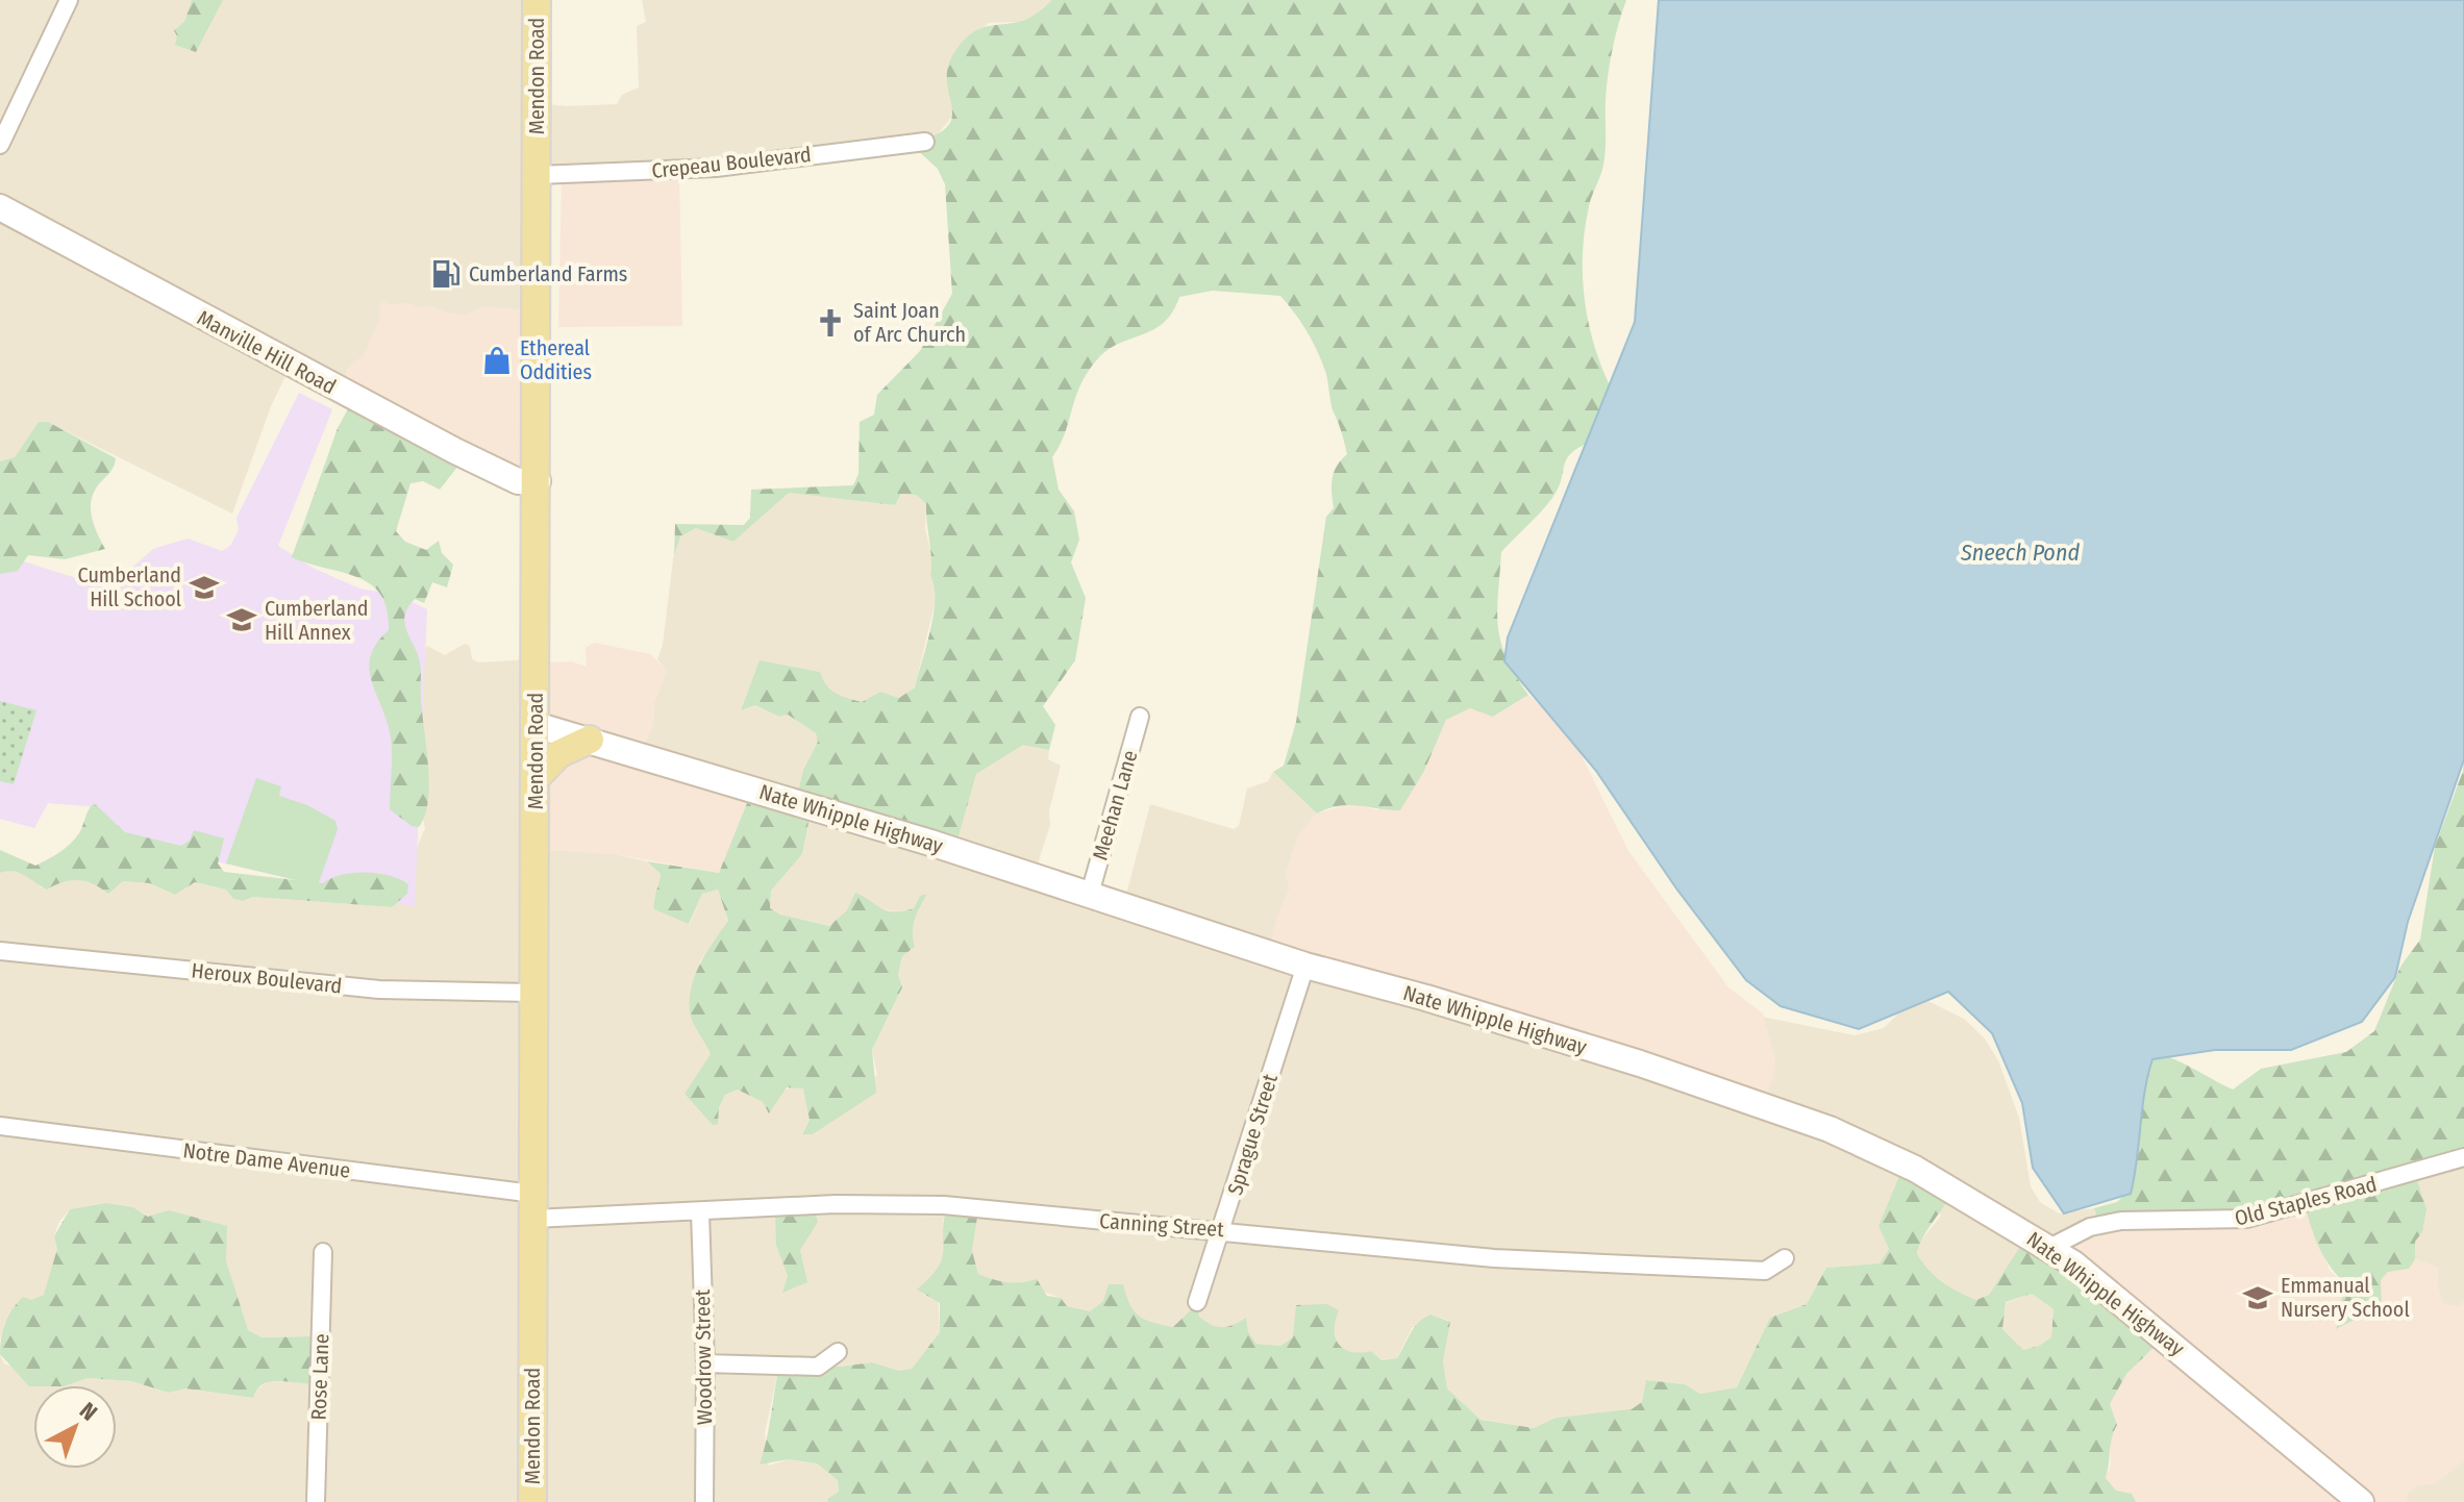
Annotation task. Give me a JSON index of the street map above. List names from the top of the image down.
{
  "streets": {
    "main road": ["Mendon Road", "Manville Hill Road", "Nate Whipple Highway"],
    "street": [
      "Crepeau Boulevard",
      "Meehan Lane",
      "Heroux Boulevard",
      "Sprague Street",
      "Notre Dame Avenue",
      "Old Staples Road",
      "Canning Street",
      "Woodrow Street",
      "Rose Lane"
    ]
  },
  "crossings": [
    ["Mendon Road", "Crepeau Boulevard"],
    ["Mendon Road", "Manville Hill Road"],
    ["Mendon Road", "Nate Whipple Highway"],
    ["Mendon Road", "Heroux Boulevard"],
    ["Mendon Road", "Notre Dame Avenue"],
    ["Mendon Road", "Canning Street"],
    ["Meehan Lane", "Nate Whipple Highway"],
    ["Nate Whipple Highway", "Sprague Street"],
    ["Nate Whipple Highway", "Old Staples Road"],
    ["Sprague Street", "Canning Street"],
    ["Notre Dame Avenue", "Canning Street"],
    ["Canning Street", "Woodrow Street"]
  ],
  "water": ["Sneech Pond"],
  "places": {
    "fuel station": ["Cumberland Farms"],
    "church": ["Saint Joan of Arc Church"],
    "shop": ["Ethereal Oddities"],
    "school or university": ["Cumberland Hill School", "Cumberland Hill Annex", "Emmanual Nursery School"]
  },
  "north": "top right"
}
